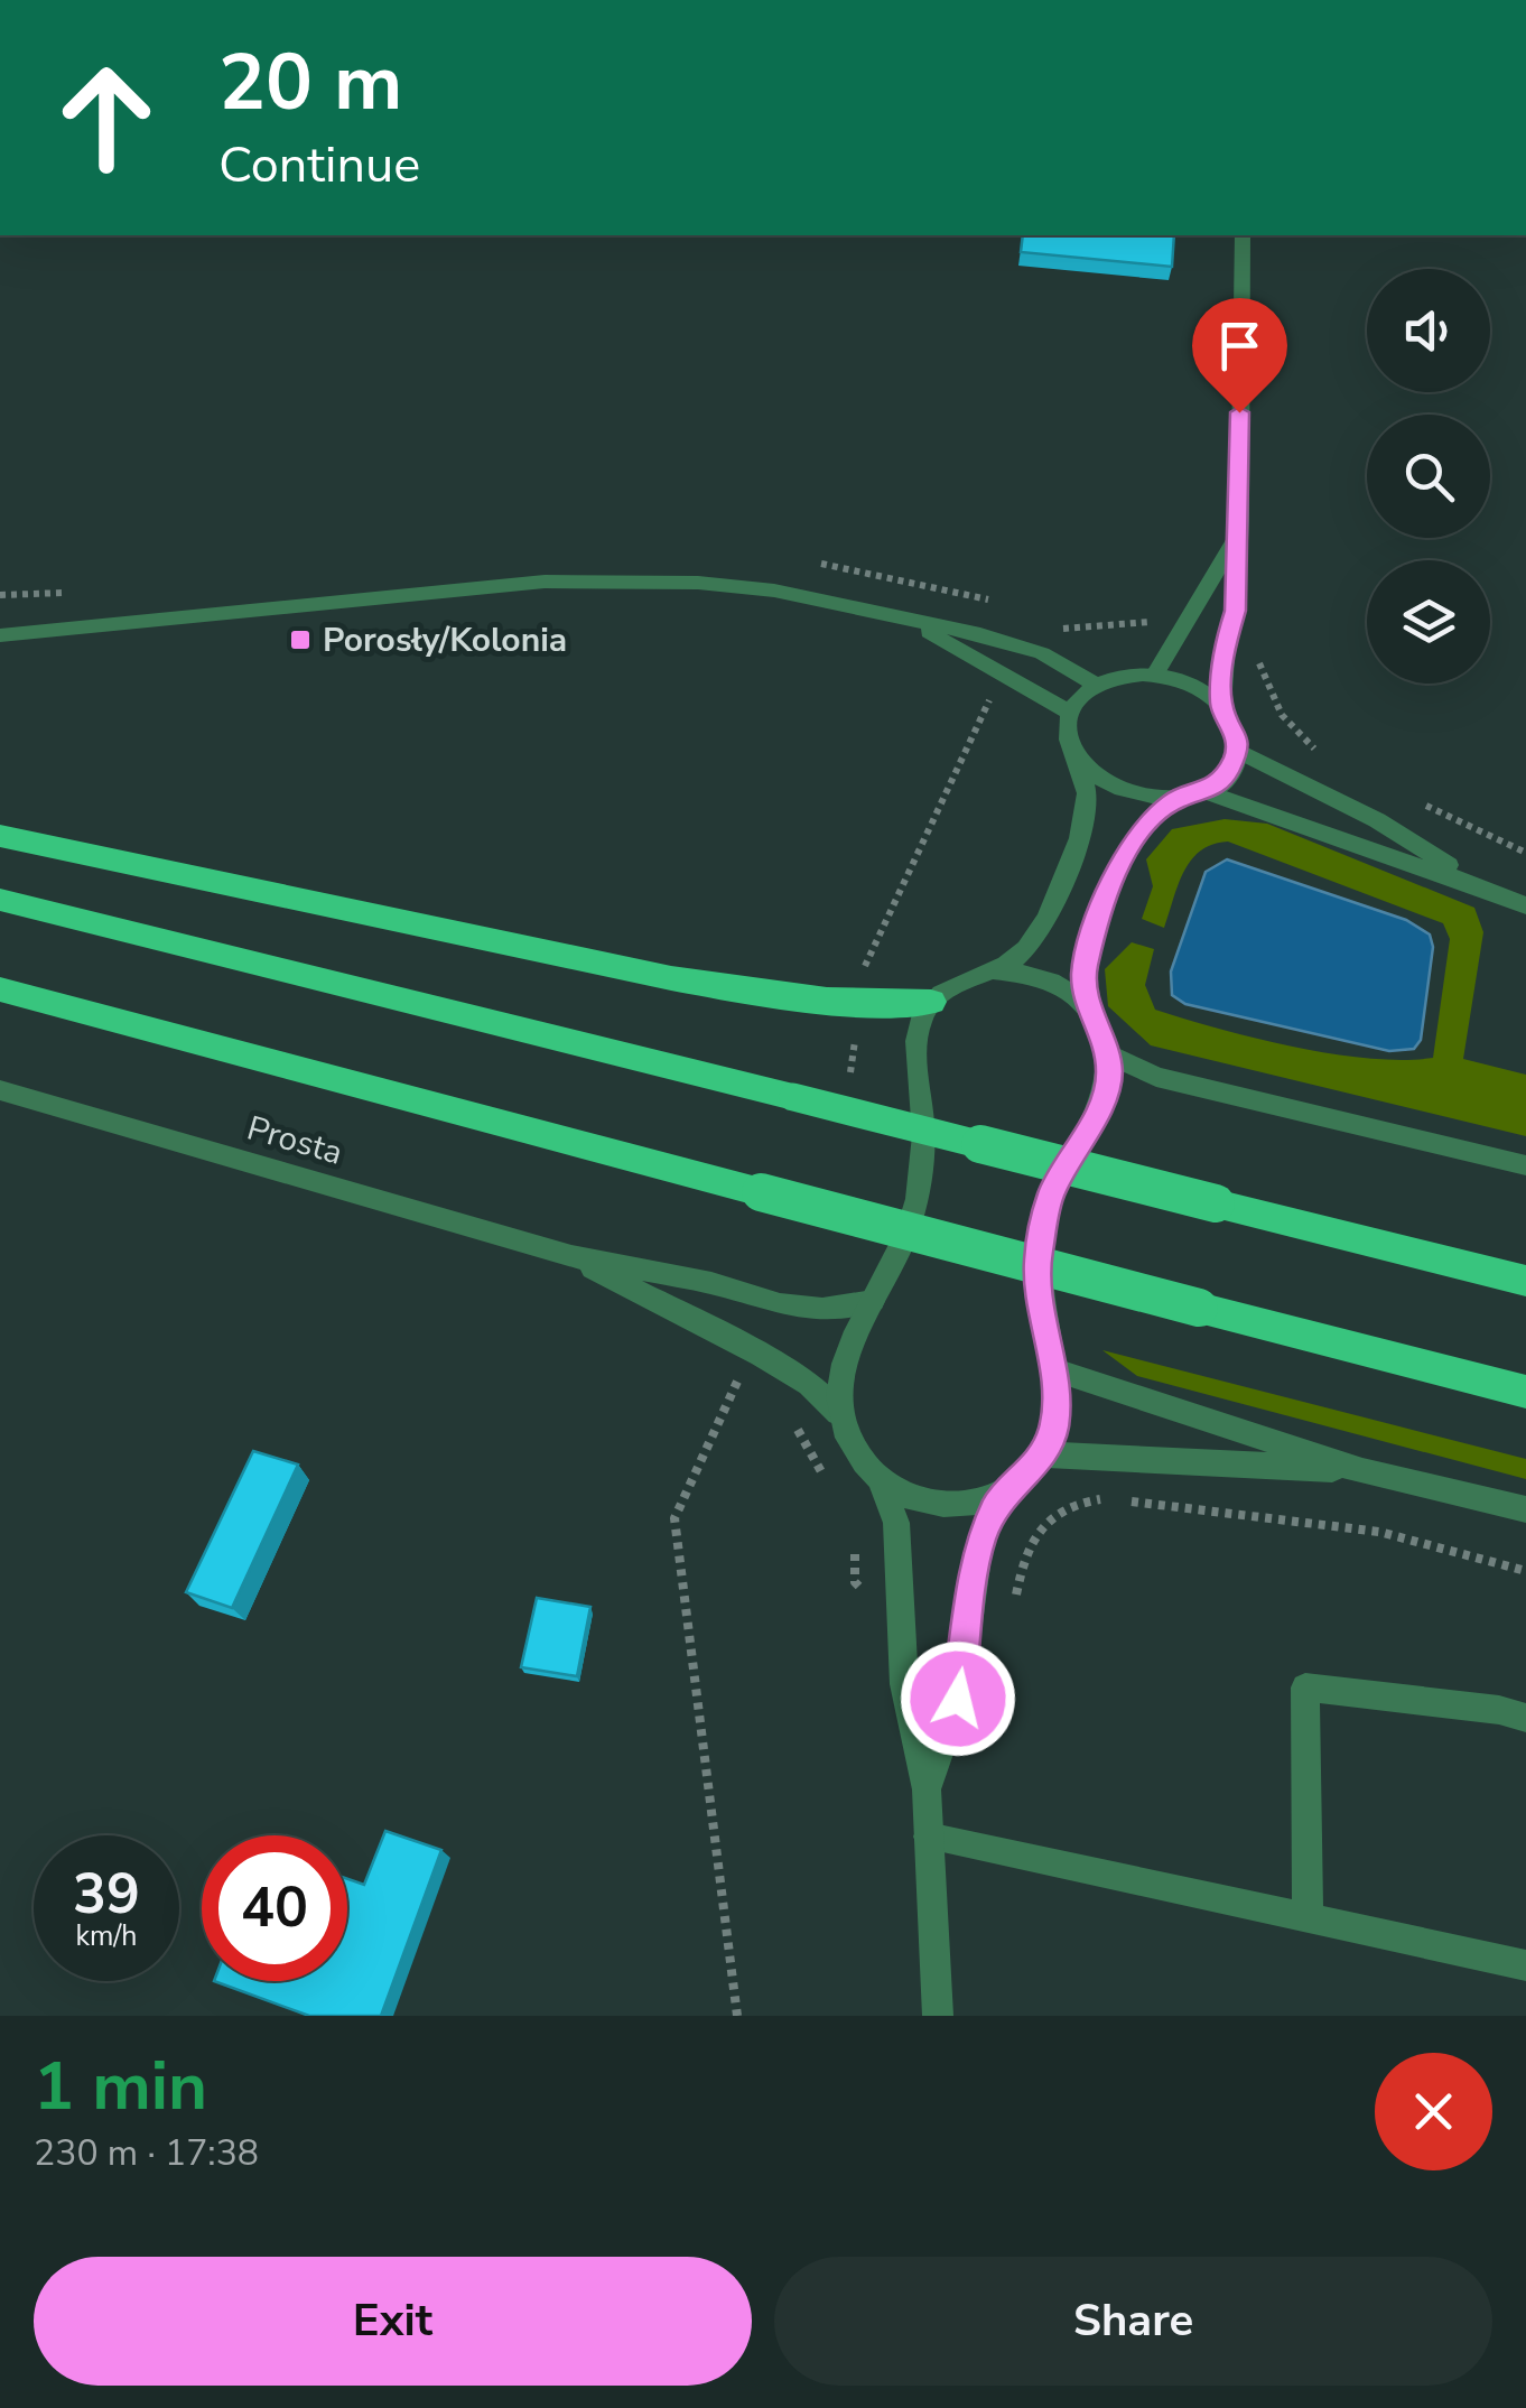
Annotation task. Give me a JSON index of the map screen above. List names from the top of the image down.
{
  "streets": {
    "street": ["Prosta"]
  },
  "places": {
    "transit": ["Porosły/Kolonia"]
  },
  "page": {
    "turn": ["20 m", "Continue"],
    "speed": "39 km/h",
    "limit": "40",
    "heading": ["1 min", "230 m · 17:38"],
    "buttons": ["Exit", "Share"]
  }
}
